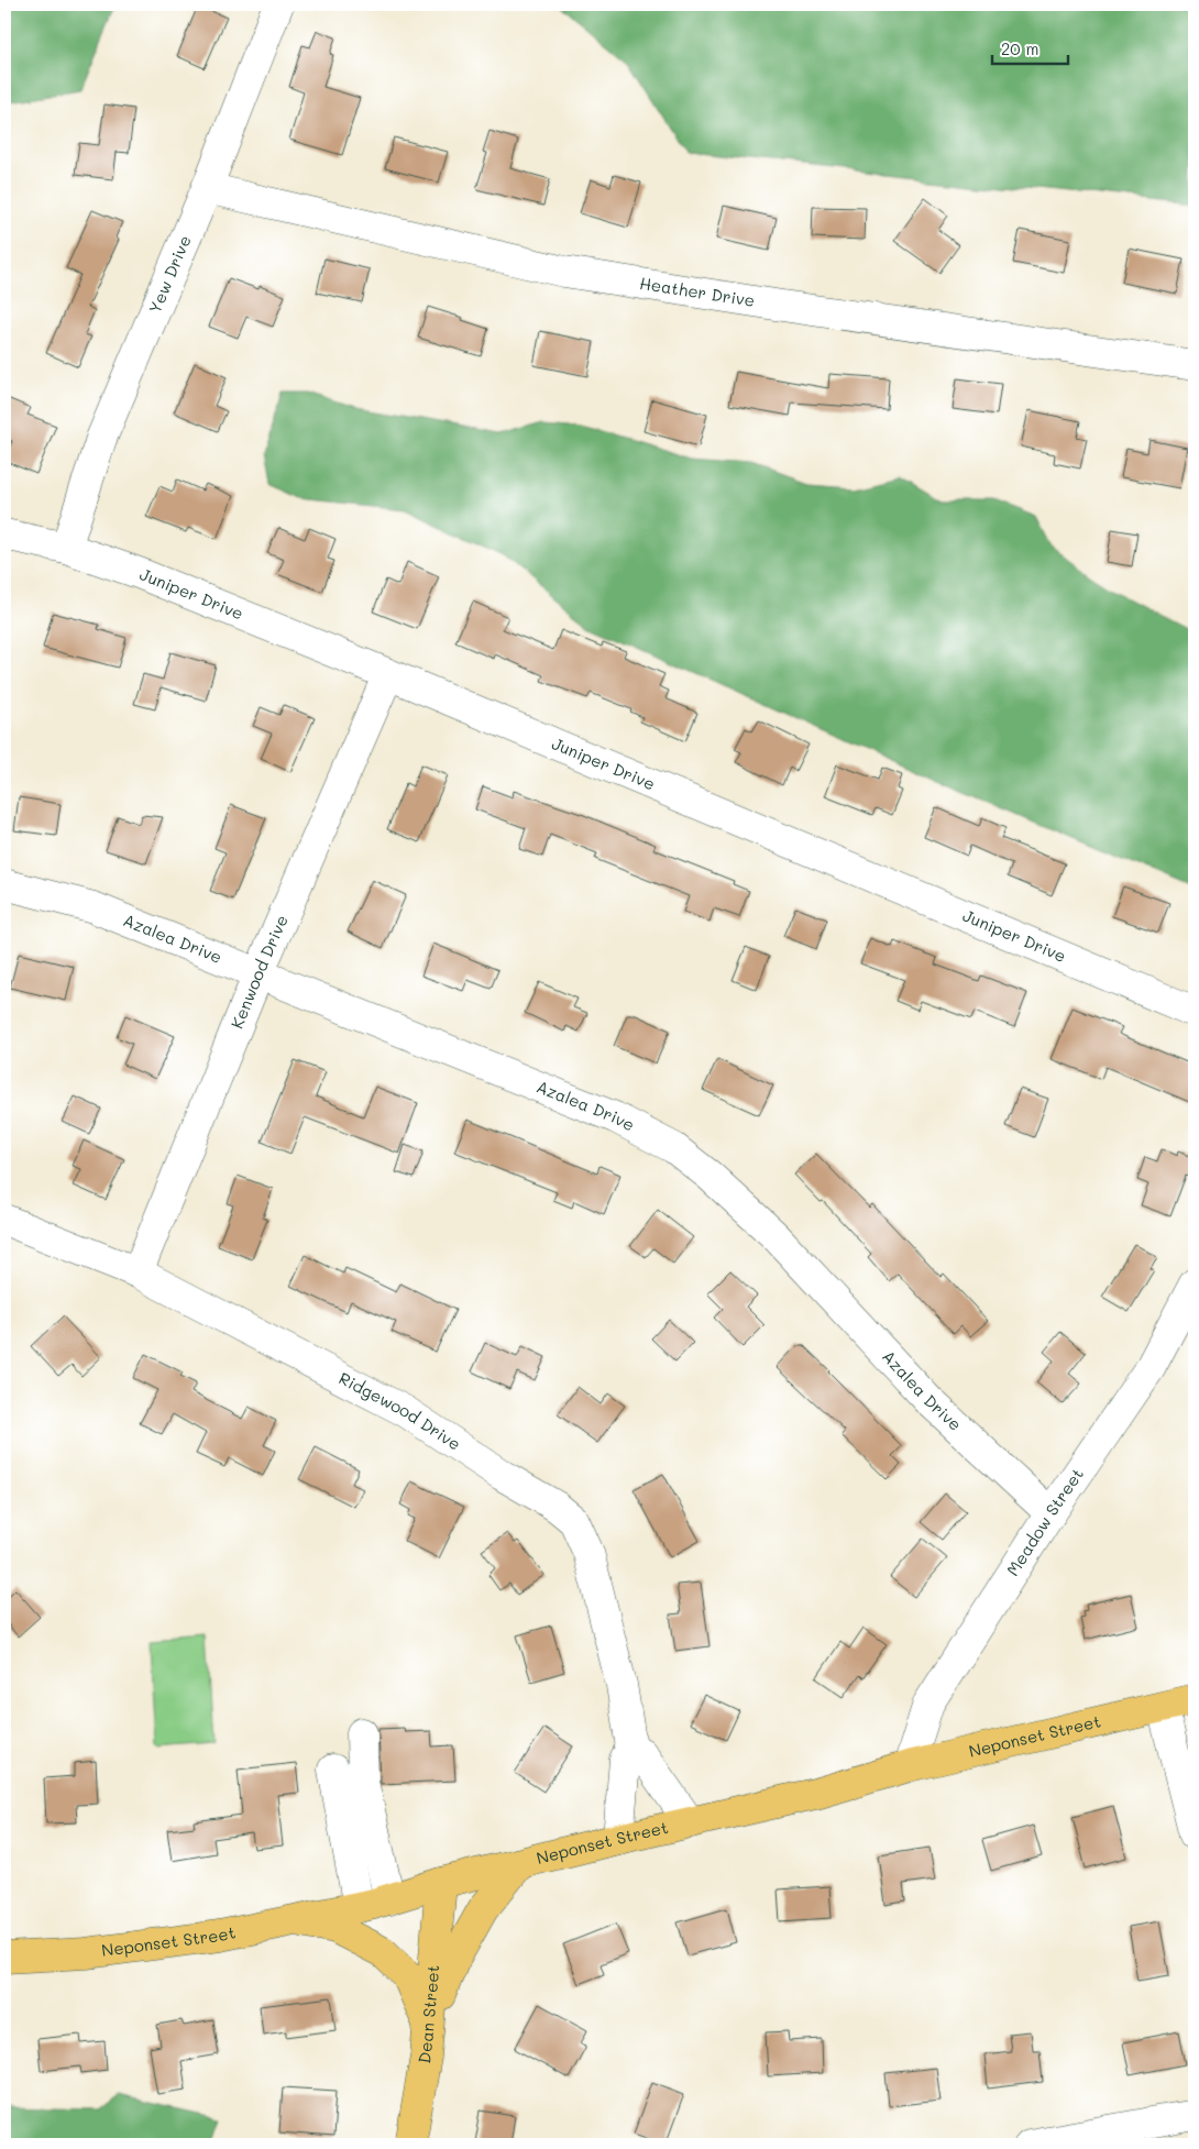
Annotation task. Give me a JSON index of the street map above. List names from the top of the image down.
{
  "streets": {
    "main road": ["Neponset Street", "Dean Street"],
    "street": [
      "Yew Drive",
      "Heather Drive",
      "Juniper Drive",
      "Azalea Drive",
      "Kenwood Drive",
      "Ridgewood Drive",
      "Meadow Street"
    ]
  },
  "crossings": [
    ["Yew Drive", "Heather Drive"],
    ["Yew Drive", "Juniper Drive"],
    ["Juniper Drive", "Kenwood Drive"],
    ["Azalea Drive", "Kenwood Drive"],
    ["Azalea Drive", "Meadow Street"],
    ["Kenwood Drive", "Ridgewood Drive"],
    ["Ridgewood Drive", "Neponset Street"],
    ["Meadow Street", "Neponset Street"],
    ["Neponset Street", "Dean Street"]
  ],
  "scale_bar": "20 m"
}
